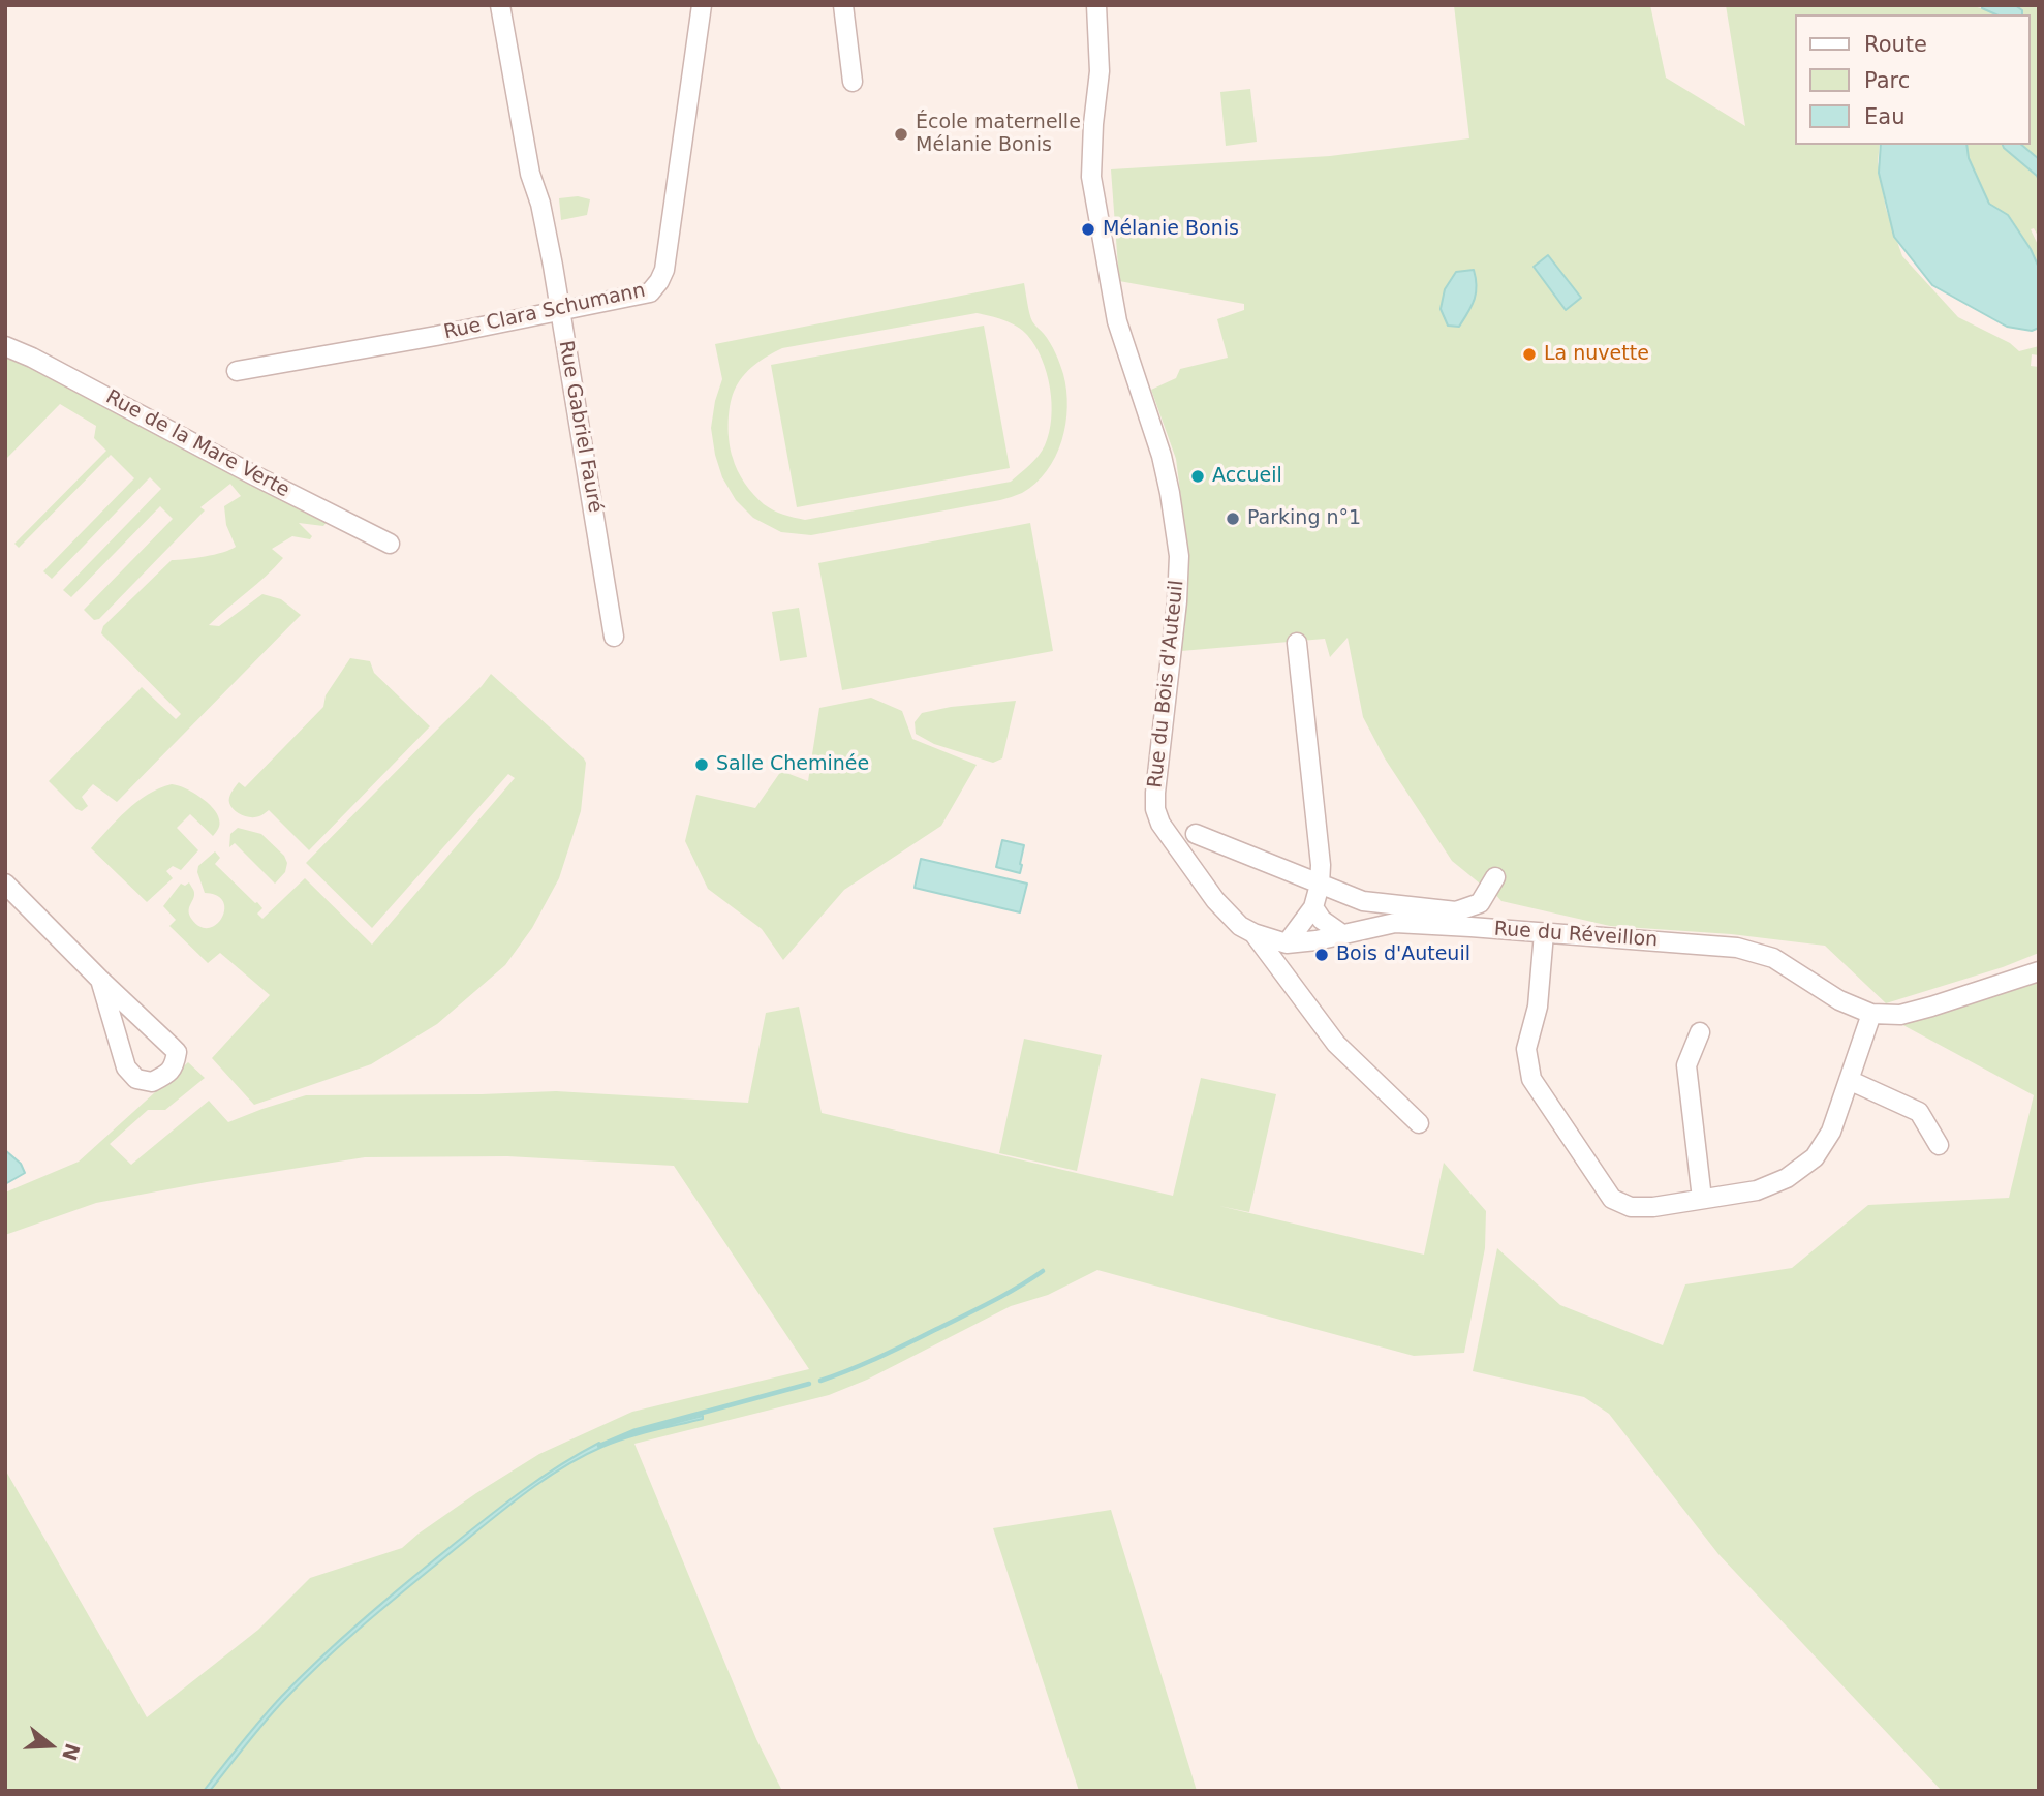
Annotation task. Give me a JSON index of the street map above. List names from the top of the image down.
{
  "streets": {
    "street": [
      "Rue Clara Schumann",
      "Rue Gabriel Fauré",
      "Rue de la Mare Verte",
      "Rue du Bois d'Auteuil",
      "Rue du Réveillon"
    ]
  },
  "crossings": [
    ["Rue Clara Schumann", "Rue Gabriel Fauré"],
    ["Rue du Bois d'Auteuil", "Rue du Réveillon"]
  ],
  "places": [
    "École maternelle Mélanie Bonis",
    "Mélanie Bonis",
    "La nuvette",
    "Accueil",
    "Parking n°1",
    "Salle Cheminée",
    "Bois d'Auteuil"
  ],
  "legend": ["Route", "Parc", "Eau"],
  "north": "right"
}
